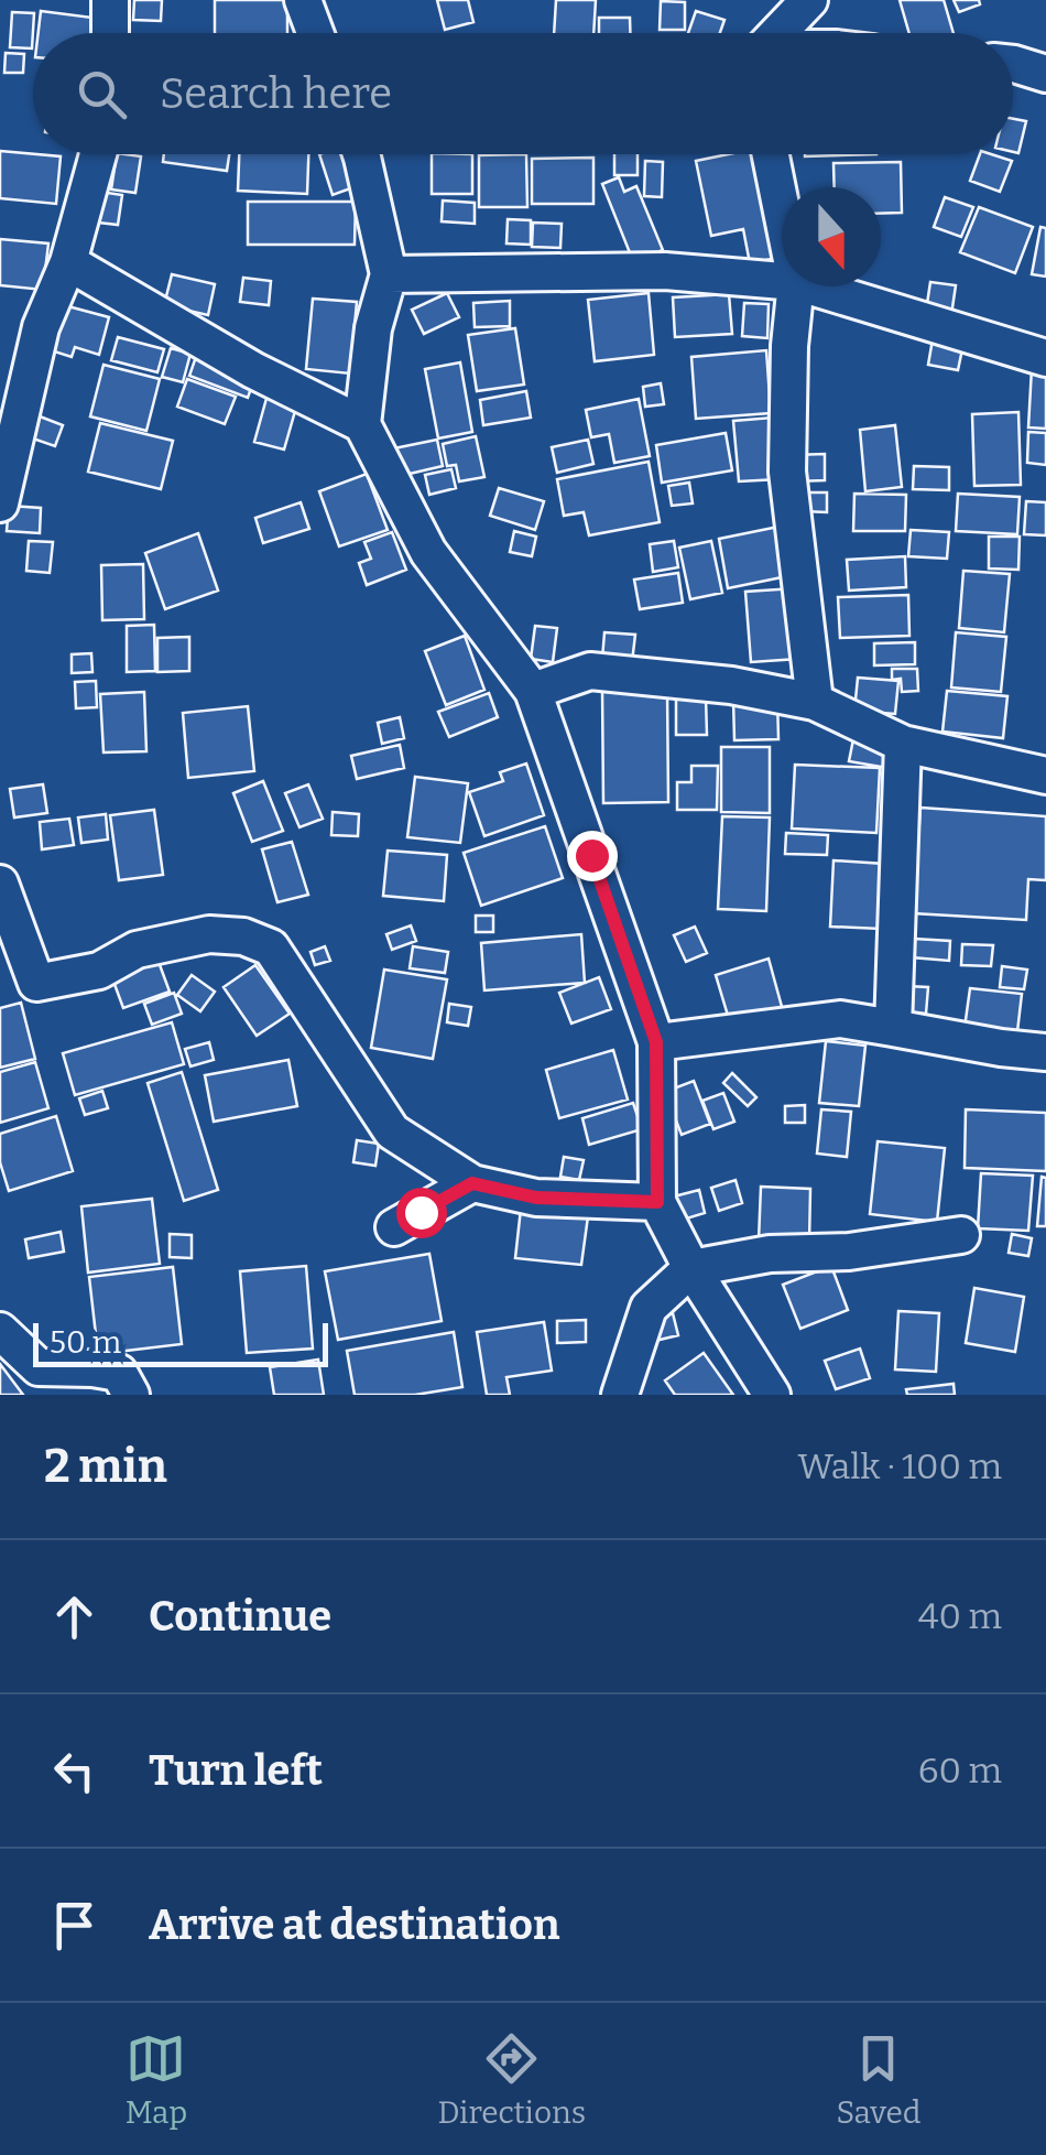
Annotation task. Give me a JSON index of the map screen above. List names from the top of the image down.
{
  "scale_bar": "50 m",
  "north": "bottom",
  "page": {
    "search": "Search here",
    "scale": "50 m",
    "heading": ["2 min", "Walk · 100 m"],
    "list": [
      ["Continue", "40 m"],
      ["Turn left", "60 m"],
      "Arrive at destination"
    ],
    "nav": ["Map", "Directions", "Saved"]
  }
}
